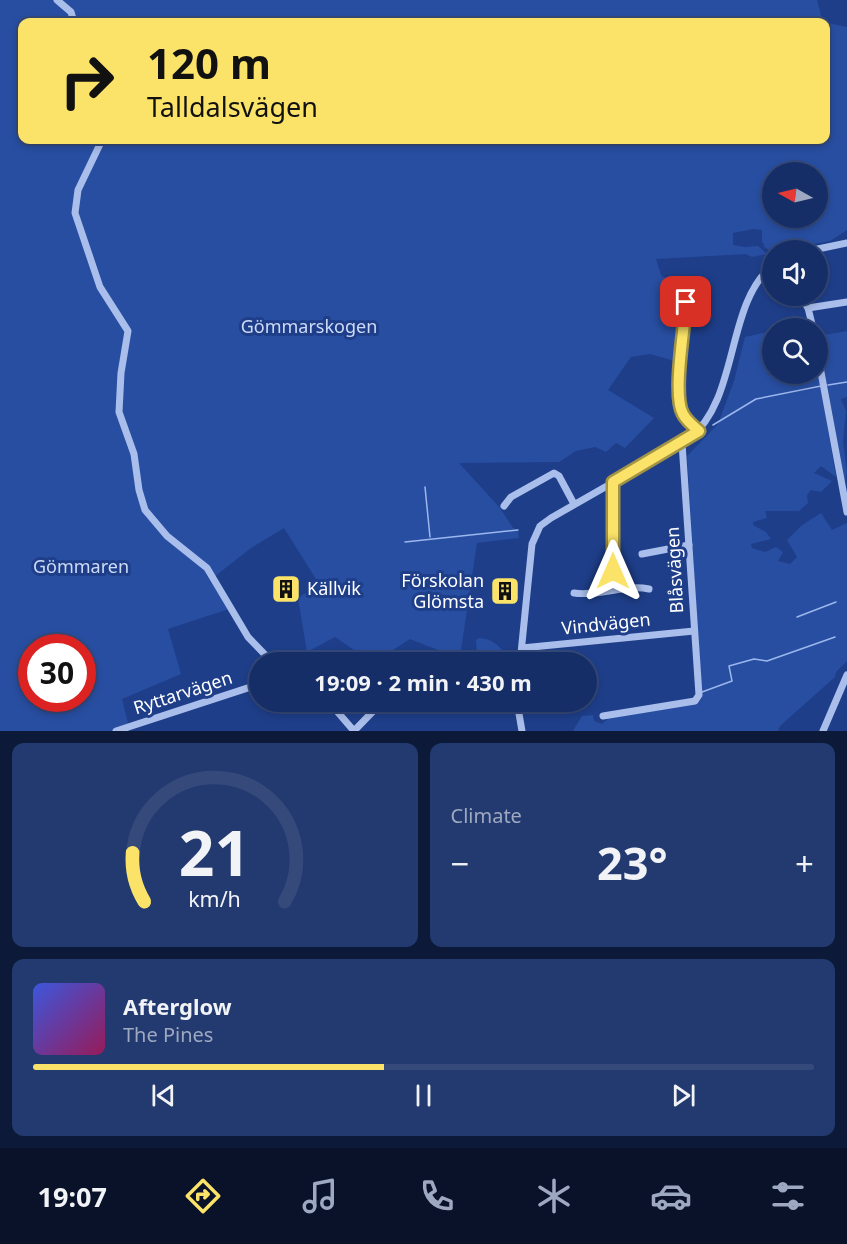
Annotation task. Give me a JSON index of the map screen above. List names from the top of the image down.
{
  "streets": {
    "street": ["Blåsvägen", "Vindvägen", "Ryttarvägen"]
  },
  "crossings": [
    ["Blåsvägen", "Vindvägen"]
  ],
  "parks": ["Gömmarskogen", "Gömmaren"],
  "places": {
    "building": ["Källvik", "Förskolan Glömsta"]
  },
  "north": "left",
  "page": {
    "turn": ["120 m", "Talldalsvägen"],
    "limit": "30",
    "trip": "19:09 · 2 min · 430 m",
    "tile": "Climate",
    "heat": ["−", "23°", "+"],
    "song": ["Afterglow", "The Pines"],
    "tabs": "19:07",
    "gauge": ["21", "km/h"]
  }
}
